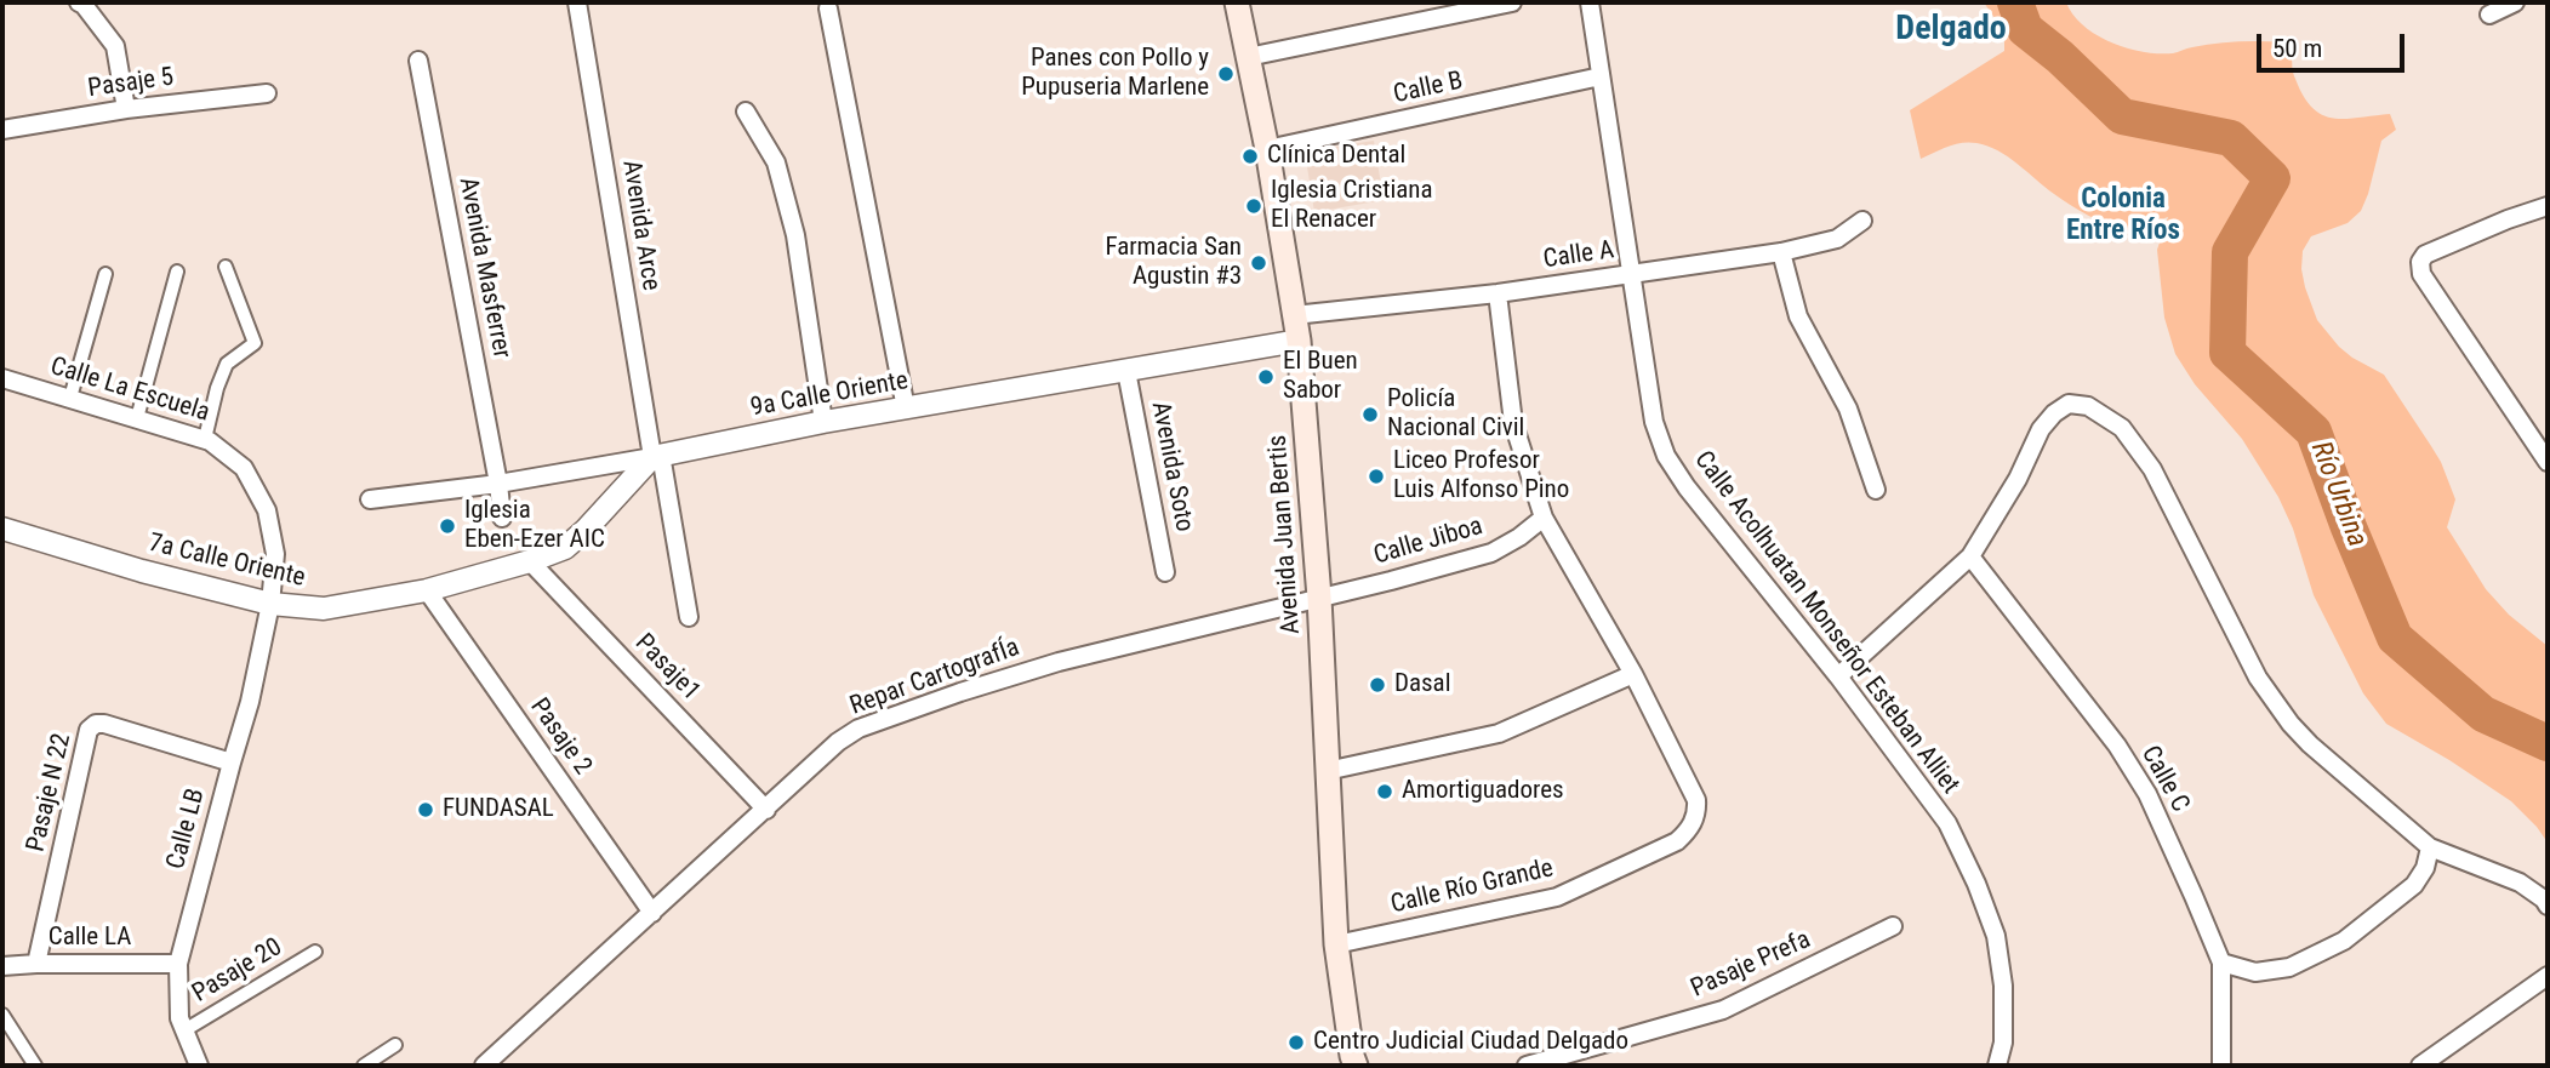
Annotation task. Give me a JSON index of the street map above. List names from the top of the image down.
{
  "streets": {
    "main road": ["Avenida Juan Bertis"],
    "street": [
      "Pasaje 5",
      "Calle B",
      "Avenida Arce",
      "Calle A",
      "Avenida Masferrer",
      "Calle La Escuela",
      "9a Calle Oriente",
      "Avenida Soto",
      "Calle Jiboa",
      "7a Calle Oriente",
      "Calle Acolhuatan Monseñor Esteban Alliet",
      "Pasaje1",
      "Repar CartografÍa",
      "Pasaje 2",
      "Calle C",
      "Pasaje N 22",
      "Calle LB",
      "Calle Río Grande",
      "Calle LA",
      "Pasaje Prefa",
      "Pasaje 20"
    ]
  },
  "crossings": [
    ["Calle B", "Avenida Juan Bertis"],
    ["Calle B", "Calle Acolhuatan Monseñor Esteban Alliet"],
    ["Avenida Arce", "9a Calle Oriente"],
    ["Avenida Arce", "7a Calle Oriente"],
    ["Calle A", "Avenida Juan Bertis"],
    ["Calle A", "Calle Acolhuatan Monseñor Esteban Alliet"],
    ["Avenida Masferrer", "9a Calle Oriente"],
    ["Calle La Escuela", "7a Calle Oriente"],
    ["Calle La Escuela", "Calle LB"],
    ["9a Calle Oriente", "Avenida Soto"],
    ["9a Calle Oriente", "Avenida Juan Bertis"],
    ["9a Calle Oriente", "7a Calle Oriente"],
    ["Avenida Juan Bertis", "Calle Jiboa"],
    ["Avenida Juan Bertis", "Repar CartografÍa"],
    ["Avenida Juan Bertis", "Calle Río Grande"],
    ["Calle Jiboa", "Repar CartografÍa"],
    ["7a Calle Oriente", "Pasaje1"],
    ["7a Calle Oriente", "Pasaje 2"],
    ["7a Calle Oriente", "Calle LB"],
    ["Pasaje1", "Repar CartografÍa"],
    ["Repar CartografÍa", "Pasaje 2"],
    ["Pasaje N 22", "Calle LB"],
    ["Pasaje N 22", "Calle LA"],
    ["Calle LB", "Calle LA"],
    ["Calle LB", "Pasaje 20"]
  ],
  "districts": ["Delgado", "Colonia Entre Ríos"],
  "water": ["Río Urbina"],
  "places": [
    "Panes con Pollo y Pupuseria Marlene",
    "Clínica Dental",
    "Iglesia Cristiana El Renacer",
    "Farmacia San Agustin #3",
    "El Buen Sabor",
    "Policía Nacional Civil",
    "Liceo Profesor Luis Alfonso Pino",
    "Iglesia Eben-Ezer AIC",
    "Dasal",
    "Amortiguadores",
    "FUNDASAL",
    "Centro Judicial Ciudad Delgado"
  ],
  "scale_bar": "50 m"
}
